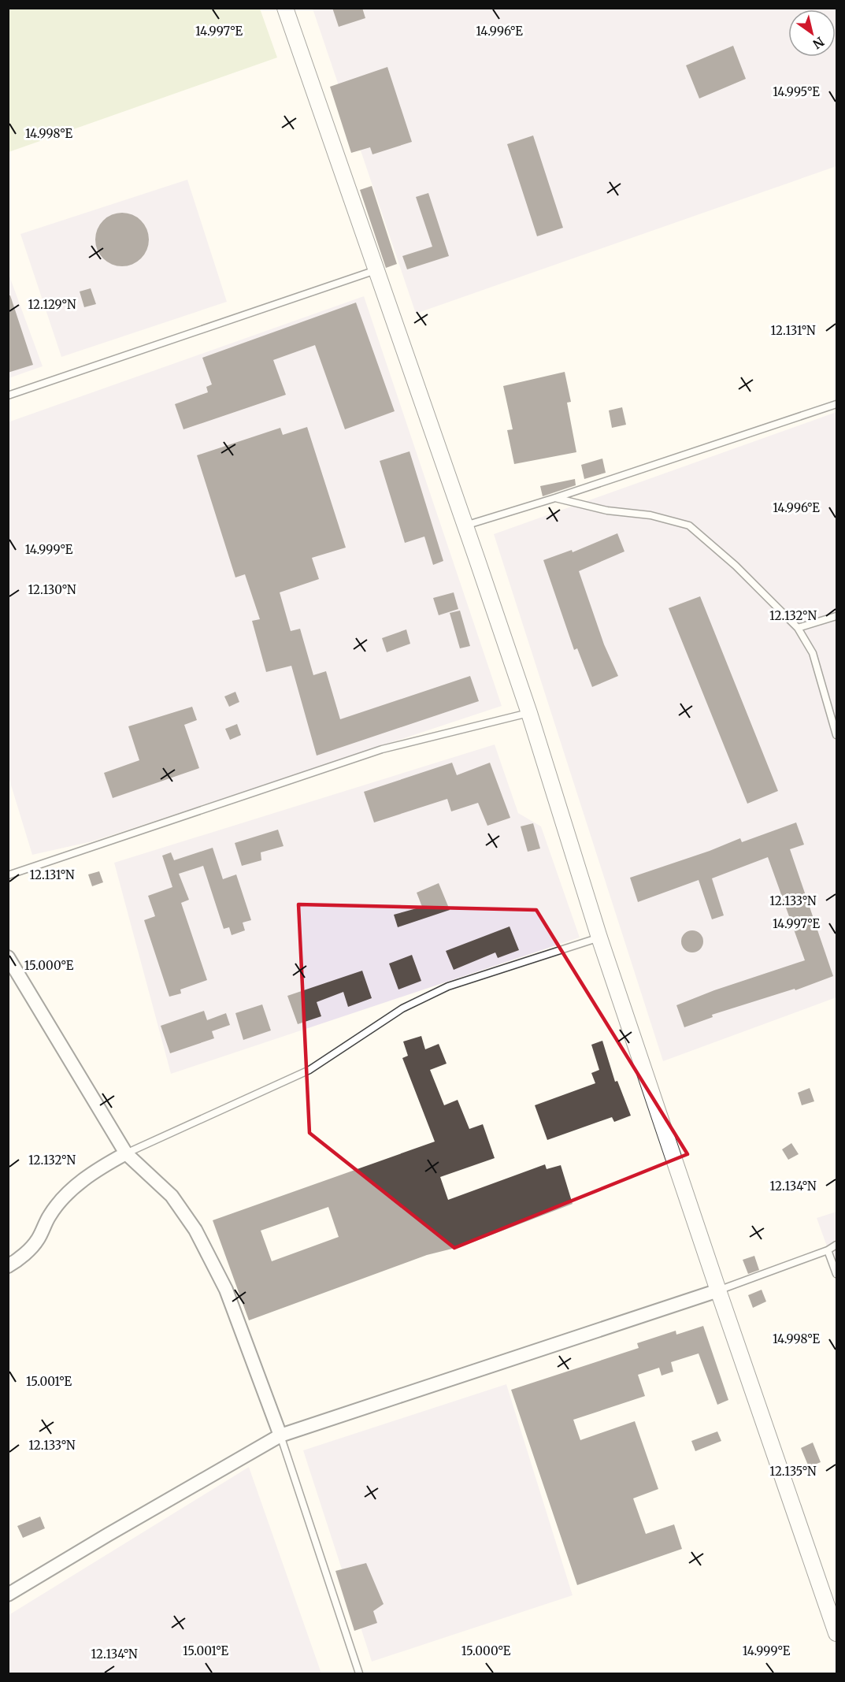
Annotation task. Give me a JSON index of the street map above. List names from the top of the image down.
{
  "north": "bottom right",
  "coordinates": [
    "14.997°E",
    "14.996°E",
    "14.995°E",
    "14.998°E",
    "12.129°N",
    "12.131°N",
    "14.999°E",
    "12.130°N",
    "12.132°N",
    "12.133°N",
    "15.000°E",
    "12.134°N",
    "15.001°E",
    "12.135°N"
  ]
}
